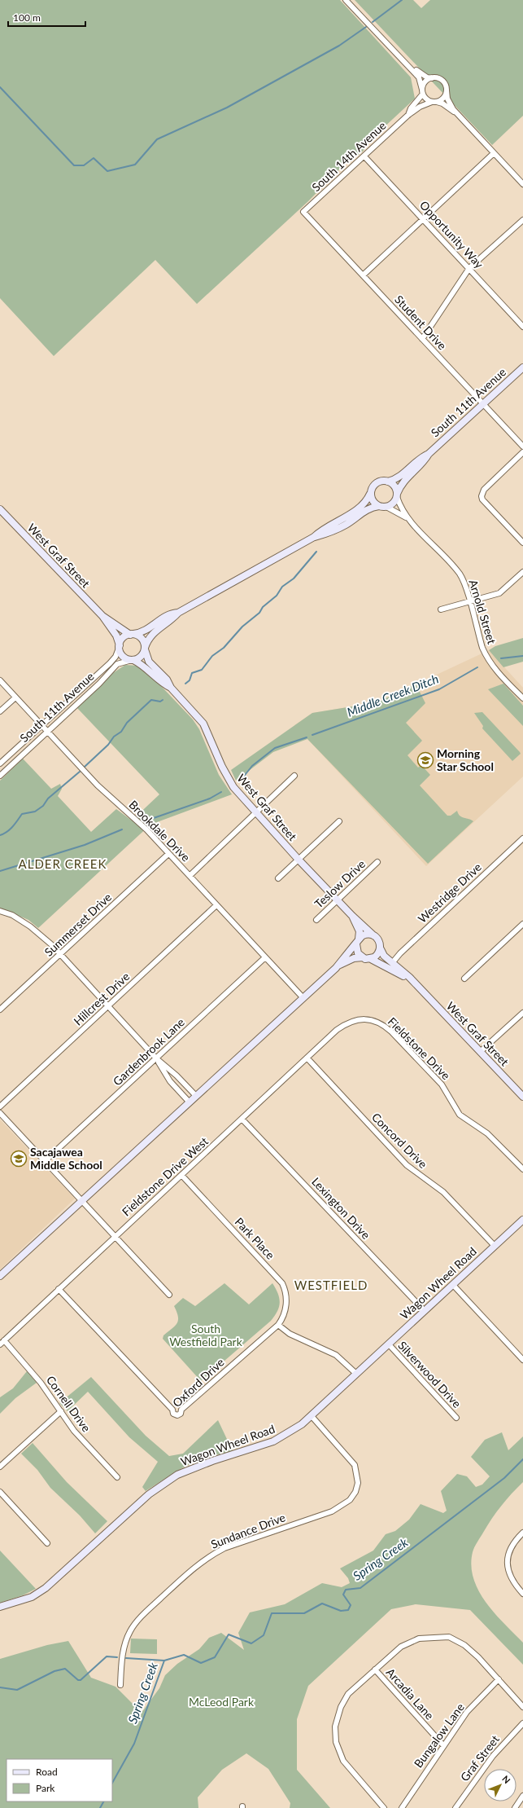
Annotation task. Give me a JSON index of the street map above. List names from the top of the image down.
{
  "streets": {
    "street": [
      "South 14th Avenue",
      "Opportunity Way",
      "Student Drive",
      "South 11th Avenue",
      "West Graf Street",
      "Arnold Street",
      "Brookdale Drive",
      "Teslow Drive",
      "Westridge Drive",
      "Summerset Drive",
      "Hillcrest Drive",
      "Fieldstone Drive",
      "Gardenbrook Lane",
      "Concord Drive",
      "Fieldstone Drive West",
      "Lexington Drive",
      "Park Place",
      "Wagon Wheel Road",
      "Silverwood Drive",
      "Oxford Drive",
      "Cornell Drive",
      "Sundance Drive",
      "Arcadia Lane",
      "Bungalow Lane",
      "Graf Street"
    ]
  },
  "crossings": [
    ["South 14th Avenue", "Opportunity Way"],
    ["South 14th Avenue", "Student Drive"],
    ["Student Drive", "South 11th Avenue"],
    ["South 11th Avenue", "West Graf Street"],
    ["South 11th Avenue", "Arnold Street"],
    ["South 11th Avenue", "Brookdale Drive"],
    ["West Graf Street", "Teslow Drive"],
    ["West Graf Street", "Westridge Drive"],
    ["Brookdale Drive", "Summerset Drive"],
    ["Brookdale Drive", "Hillcrest Drive"],
    ["Brookdale Drive", "Gardenbrook Lane"],
    ["Fieldstone Drive", "Fieldstone Drive West"],
    ["Concord Drive", "Fieldstone Drive West"],
    ["Concord Drive", "Wagon Wheel Road"],
    ["Fieldstone Drive West", "Lexington Drive"],
    ["Fieldstone Drive West", "Park Place"],
    ["Fieldstone Drive West", "Oxford Drive"],
    ["Fieldstone Drive West", "Cornell Drive"],
    ["Lexington Drive", "Wagon Wheel Road"],
    ["Park Place", "Oxford Drive"],
    ["Wagon Wheel Road", "Silverwood Drive"],
    ["Wagon Wheel Road", "Sundance Drive"],
    ["Arcadia Lane", "Bungalow Lane"]
  ],
  "districts": ["ALDER CREEK", "WESTFIELD"],
  "water": ["Middle Creek Ditch", "Spring Creek"],
  "parks": ["South Westfield Park", "McLeod Park"],
  "places": {
    "school or university": ["Morning Star School", "Sacajawea Middle School"]
  },
  "legend": ["Road", "Park"],
  "scale_bar": "100 m",
  "north": "top right"
}
